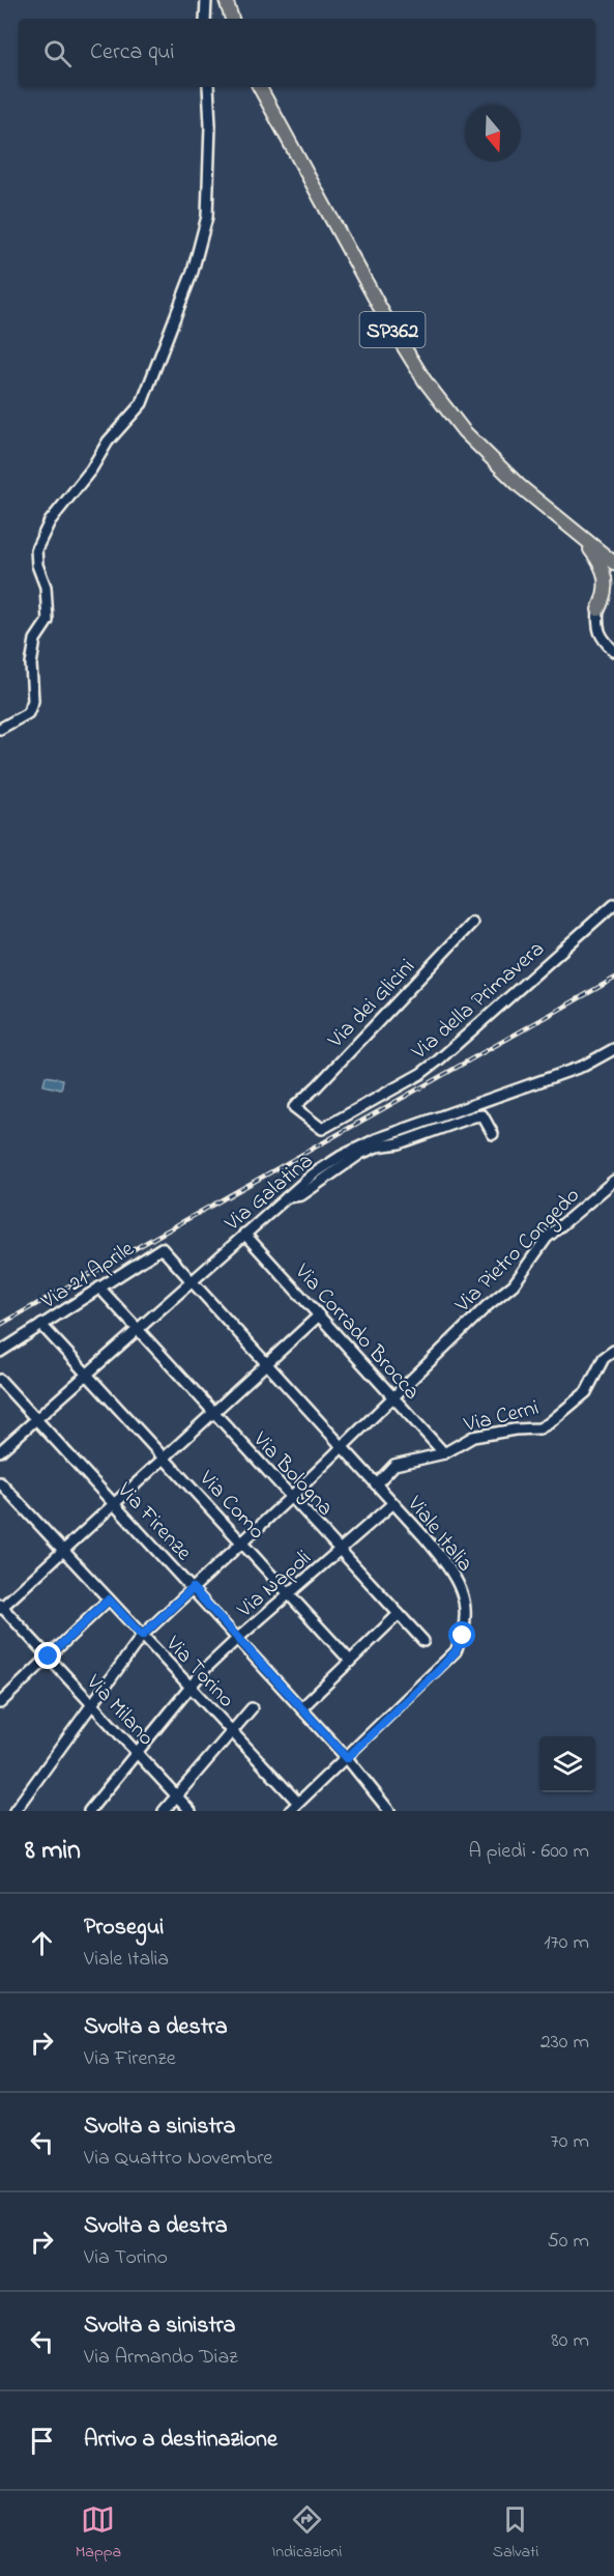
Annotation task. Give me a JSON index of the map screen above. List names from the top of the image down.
{
  "streets": {
    "main road": ["SP362"],
    "street": [
      "Via della Primavera",
      "Via dei Glicini",
      "Via Galatina",
      "Via Pietro Congedo",
      "Via 21 Aprile",
      "Via Corrado Brocca",
      "Via Cerni",
      "Via Bologna",
      "Via Como",
      "Via Firenze",
      "Viale Italia",
      "Via Napoli",
      "Via Torino",
      "Via Milano"
    ]
  },
  "crossings": [
    ["Via della Primavera", "Via dei Glicini"],
    ["Via Galatina", "Via Corrado Brocca"],
    ["Via Galatina", "Via Bologna"],
    ["Via Galatina", "Via Como"],
    ["Via Galatina", "Via Firenze"],
    ["Via Galatina", "Viale Italia"],
    ["Via Pietro Congedo", "Via Corrado Brocca"],
    ["Via Pietro Congedo", "Via Bologna"],
    ["Via Pietro Congedo", "Via Como"],
    ["Via Pietro Congedo", "Via Firenze"],
    ["Via Pietro Congedo", "Viale Italia"],
    ["Via Pietro Congedo", "Via Torino"],
    ["Via Pietro Congedo", "Via Milano"],
    ["Via 21 Aprile", "Via Bologna"],
    ["Via 21 Aprile", "Via Como"],
    ["Via 21 Aprile", "Viale Italia"],
    ["Via Corrado Brocca", "Via Cerni"],
    ["Via Cerni", "Viale Italia"],
    ["Via Bologna", "Via Napoli"],
    ["Via Como", "Via Napoli"],
    ["Via Firenze", "Viale Italia"],
    ["Via Firenze", "Via Napoli"],
    ["Viale Italia", "Via Napoli"],
    ["Viale Italia", "Via Torino"],
    ["Via Napoli", "Via Torino"],
    ["Via Napoli", "Via Milano"]
  ],
  "north": "bottom",
  "page": {
    "search": "Cerca qui",
    "heading": ["8 min", "A piedi · 600 m"],
    "list": [
      ["Prosegui", "Viale Italia", "170 m"],
      ["Svolta a destra", "Via Firenze", "230 m"],
      ["Svolta a sinistra", "Via Quattro Novembre", "70 m"],
      ["Svolta a destra", "Via Torino", "50 m"],
      ["Svolta a sinistra", "Via Armando Diaz", "80 m"],
      "Arrivo a destinazione"
    ],
    "nav": ["Mappa", "Indicazioni", "Salvati"]
  }
}
